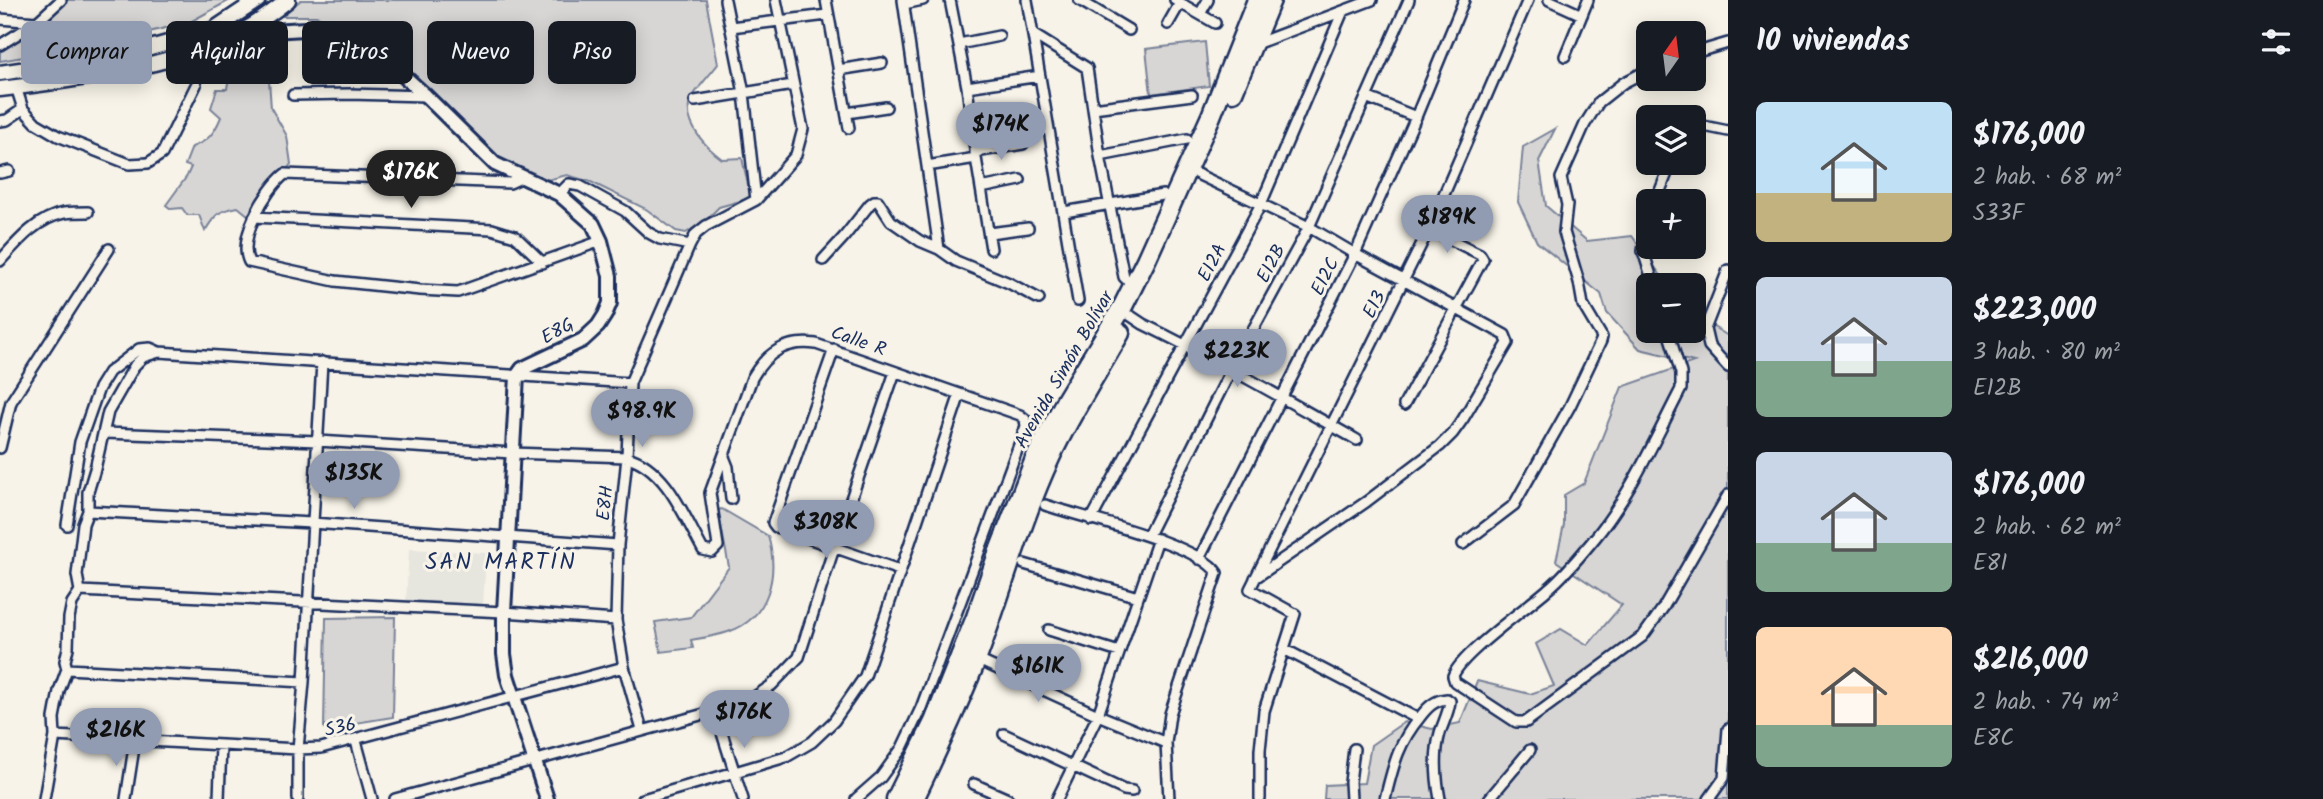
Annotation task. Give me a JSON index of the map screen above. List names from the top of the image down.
{
  "streets": {
    "highway": ["Avenida Simón Bolívar"],
    "street": [
      "E12A",
      "E12B",
      "E12C",
      "E13",
      "E8G",
      "Calle R",
      "E8H",
      "S36"
    ]
  },
  "crossings": [
    ["Calle R", "E8H"],
    ["E8H", "S36"]
  ],
  "districts": ["SAN MARTÍN"],
  "north": "top",
  "page": {
    "heading": "10 viviendas",
    "map_buttons": ["+", "−"],
    "chip": [
      "Comprar",
      "Alquilar",
      "Filtros",
      "Nuevo",
      "Piso"
    ],
    "list": [
      {
        "name": "$176,000",
        "note": "2 hab. · 68 m² · S33F"
      },
      {
        "name": "$223,000",
        "note": "3 hab. · 80 m² · E12B"
      },
      {
        "name": "$176,000",
        "note": "2 hab. · 62 m² · E8I"
      },
      {
        "name": "$216,000",
        "note": "2 hab. · 74 m² · E8C"
      }
    ],
    "price": [
      "$174K",
      "$176K",
      "$189K",
      "$223K",
      "$98.9K",
      "$135K",
      "$308K",
      "$161K",
      "$176K",
      "$216K"
    ]
  }
}
